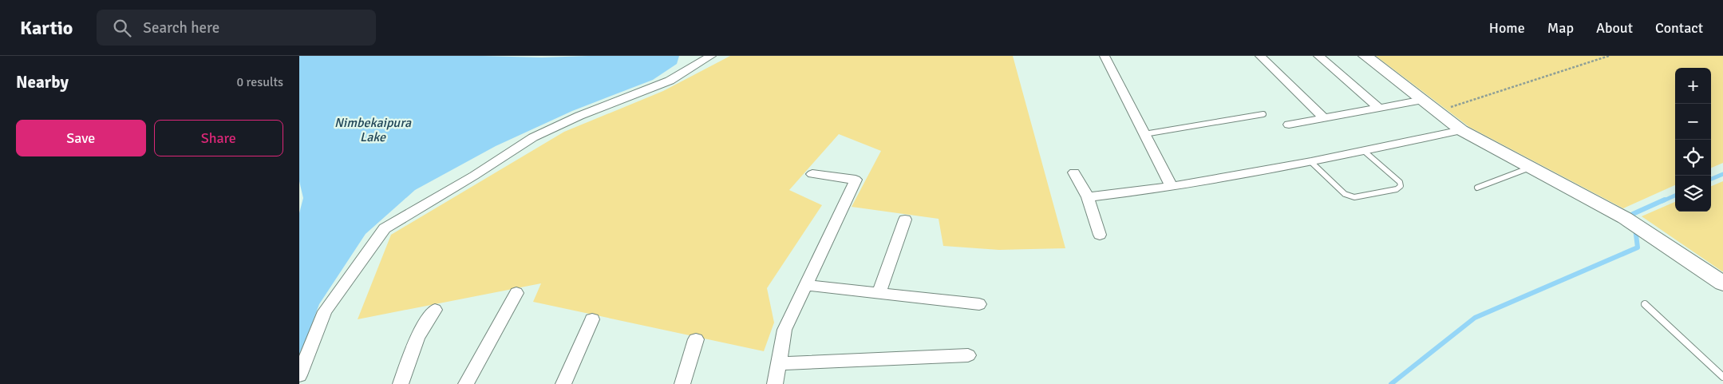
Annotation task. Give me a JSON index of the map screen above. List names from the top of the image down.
{
  "water": ["Nimbekaipura Lake"],
  "page": {
    "header": "Kartio",
    "search": "Search here",
    "nav": [
      "Home",
      "Map",
      "About",
      "Contact"
    ],
    "heading": ["Nearby", "0 results"],
    "map_buttons": ["+", "−"],
    "buttons": ["Save", "Share"]
  }
}
